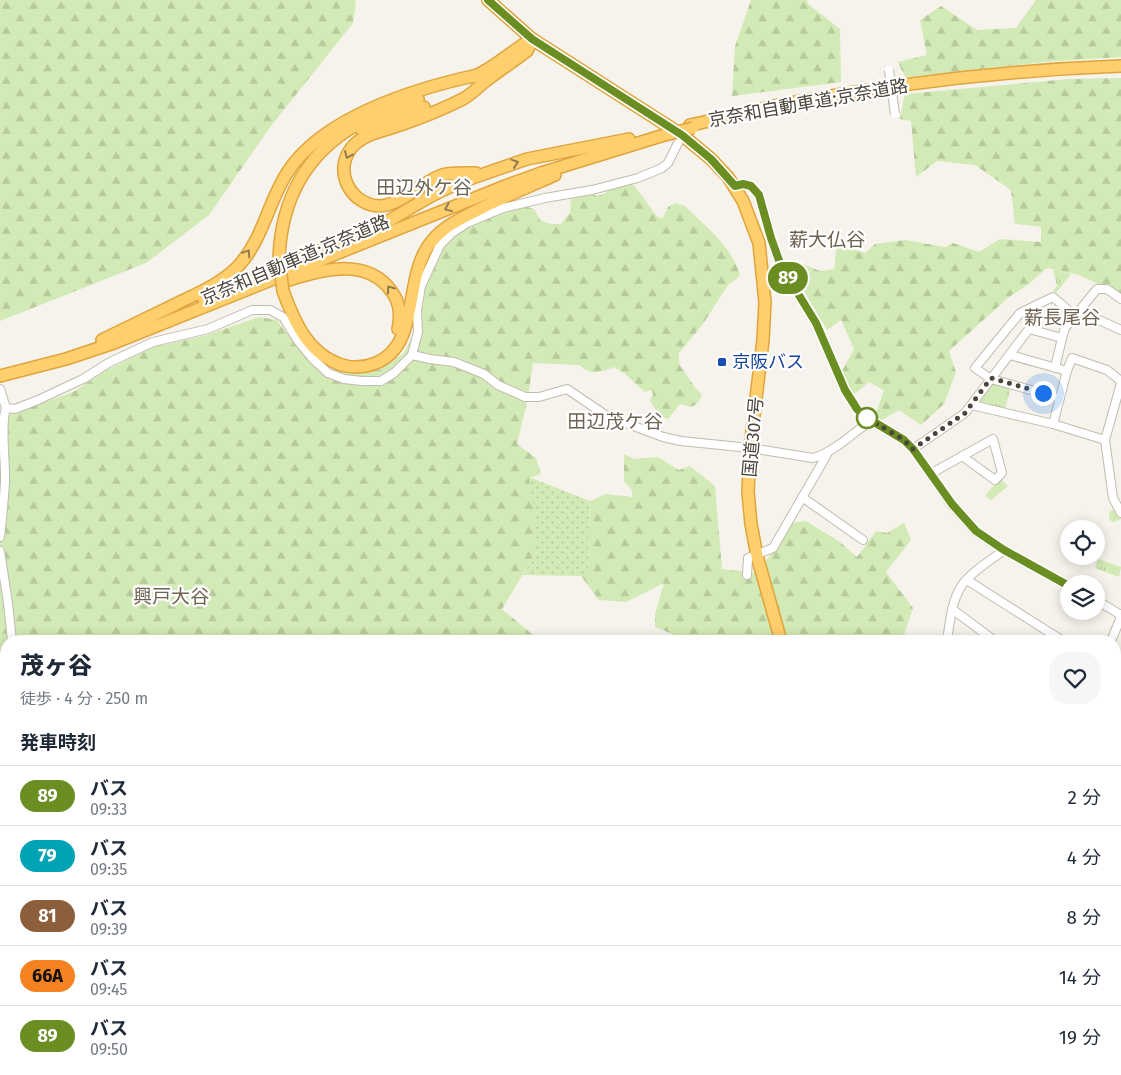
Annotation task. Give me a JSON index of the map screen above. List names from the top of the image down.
{
  "streets": {
    "highway": ["京奈和自動車道;京奈道路", "国道307号"]
  },
  "districts": [
    "田辺外ケ谷",
    "薪大仏谷",
    "薪長尾谷",
    "田辺茂ケ谷",
    "興戸大谷"
  ],
  "places": {
    "transit": ["京阪バス"]
  },
  "lines": ["bus line 89"],
  "page": {
    "on_map": "89",
    "heading": [
      ["茂ヶ谷", "徒歩 · 4 分 · 250 m"],
      "発車時刻"
    ],
    "list": [
      {
        "mark": "89",
        "name": "バス",
        "note": "09:33",
        "value": "2 分"
      },
      {
        "mark": "79",
        "name": "バス",
        "note": "09:35",
        "value": "4 分"
      },
      {
        "mark": "81",
        "name": "バス",
        "note": "09:39",
        "value": "8 分"
      },
      {
        "mark": "66A",
        "name": "バス",
        "note": "09:45",
        "value": "14 分"
      },
      {
        "mark": "89",
        "name": "バス",
        "note": "09:50",
        "value": "19 分"
      }
    ]
  }
}
